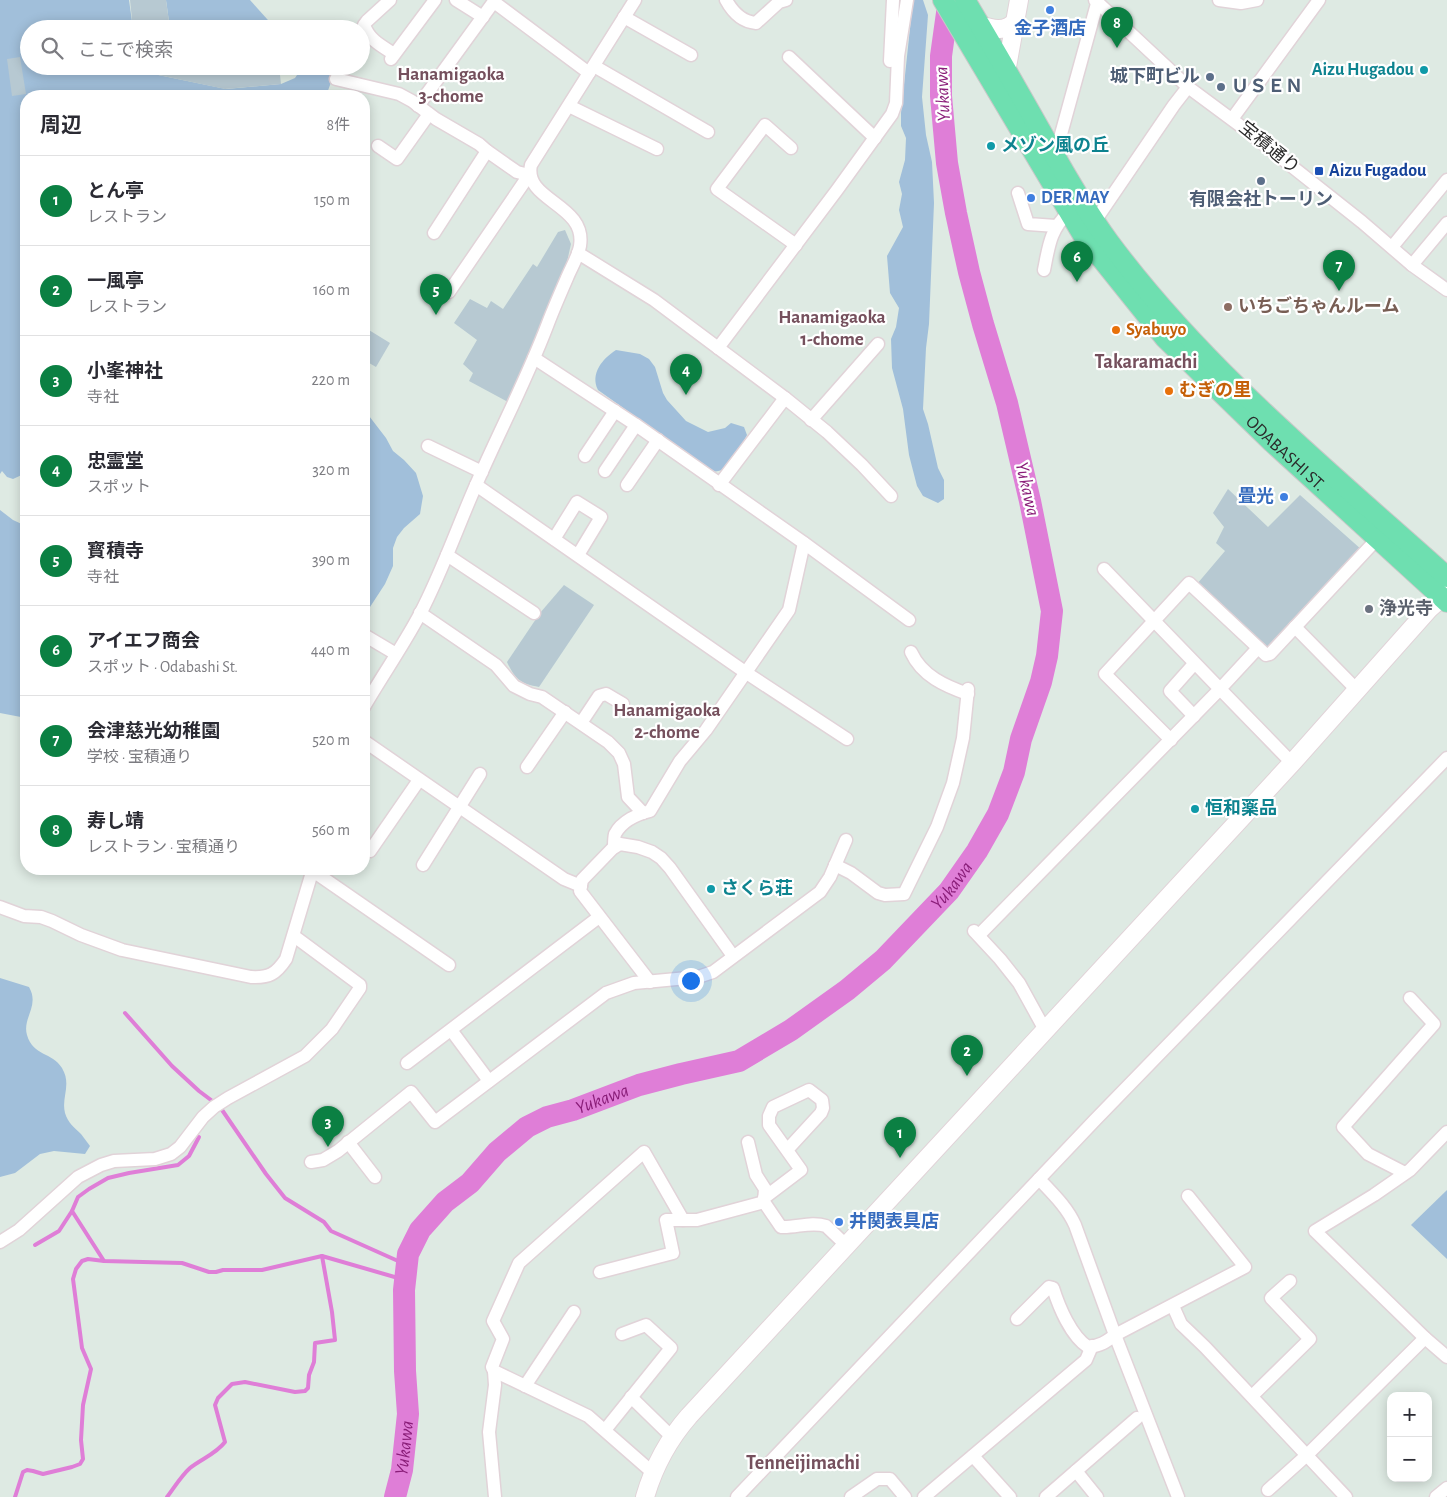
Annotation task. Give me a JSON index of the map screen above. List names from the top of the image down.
{
  "streets": {
    "main road": ["ODABASHI ST."],
    "street": ["宝積通り"]
  },
  "districts": [
    "Hanamigaoka 3-chome",
    "Hanamigaoka 1-chome",
    "Takaramachi",
    "Hanamigaoka 2-chome",
    "Tenneijimachi"
  ],
  "water": ["Yukawa"],
  "places": {
    "other": [
      "金子酒店",
      "Aizu Hugadou",
      "城下町ビル",
      "ＵＳＥＮ",
      "メゾン風の丘",
      "有限会社トーリン",
      "DER MAY",
      "いちごちゃんルーム",
      "Syabuyo",
      "むぎの里",
      "畳光",
      "浄光寺",
      "恒和薬品",
      "さくら荘",
      "井関表具店"
    ],
    "transit": ["Aizu Fugadou"]
  },
  "page": {
    "pins": [
      "8",
      "6",
      "7",
      "5",
      "4",
      "2",
      "3",
      "1"
    ],
    "search": "ここで検索",
    "heading": ["周辺", "8件"],
    "list": [
      {
        "mark": "1",
        "name": "とん亭",
        "note": "レストラン",
        "value": "150 m"
      },
      {
        "mark": "2",
        "name": "一風亭",
        "note": "レストラン",
        "value": "160 m"
      },
      {
        "mark": "3",
        "name": "小峯神社",
        "note": "寺社",
        "value": "220 m"
      },
      {
        "mark": "4",
        "name": "忠霊堂",
        "note": "スポット",
        "value": "320 m"
      },
      {
        "mark": "5",
        "name": "寳積寺",
        "note": "寺社",
        "value": "390 m"
      },
      {
        "mark": "6",
        "name": "アイエフ商会",
        "note": "スポット · Odabashi St.",
        "value": "440 m"
      },
      {
        "mark": "7",
        "name": "会津慈光幼稚園",
        "note": "学校 · 宝積通り",
        "value": "520 m"
      },
      {
        "mark": "8",
        "name": "寿し靖",
        "note": "レストラン · 宝積通り",
        "value": "560 m"
      }
    ],
    "map_buttons": ["+", "−"]
  }
}
